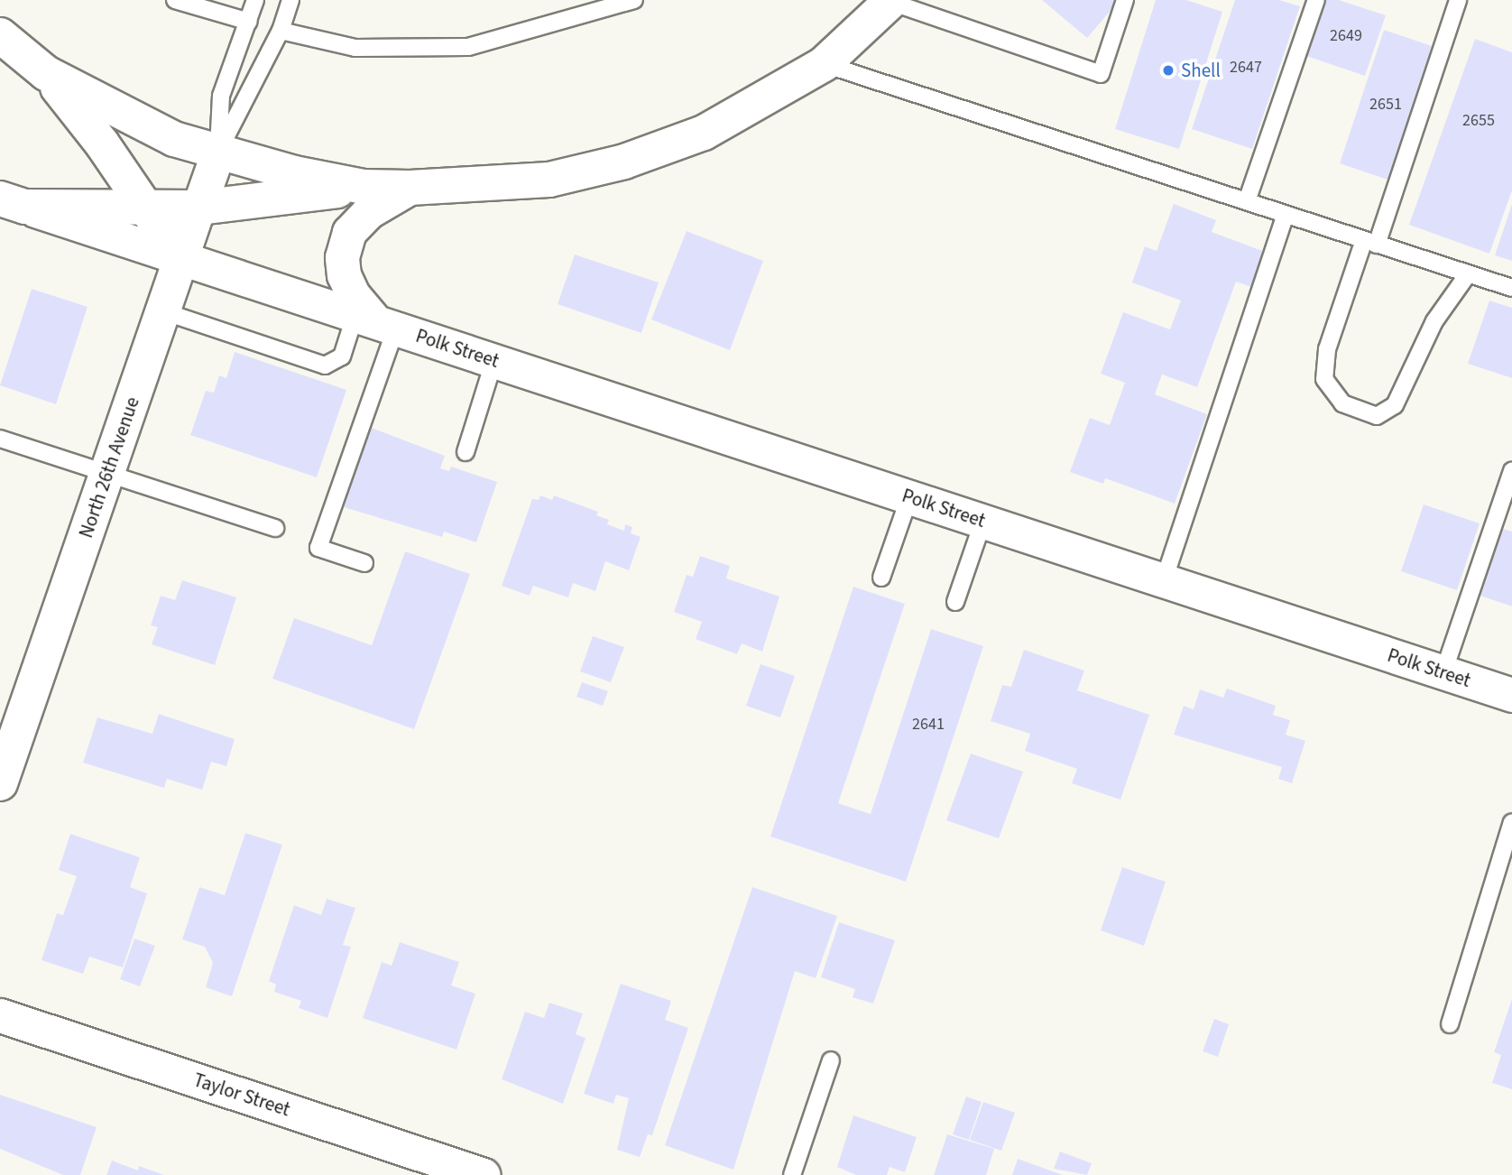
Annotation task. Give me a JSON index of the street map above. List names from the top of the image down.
{
  "streets": {
    "main road": ["North 26th Avenue"],
    "street": ["Polk Street", "Taylor Street"]
  },
  "crossings": [
    ["Polk Street", "North 26th Avenue"]
  ],
  "places": ["Shell"],
  "house_numbers": [
    "2649",
    "2647",
    "2651",
    "2655",
    "2641"
  ]
}
